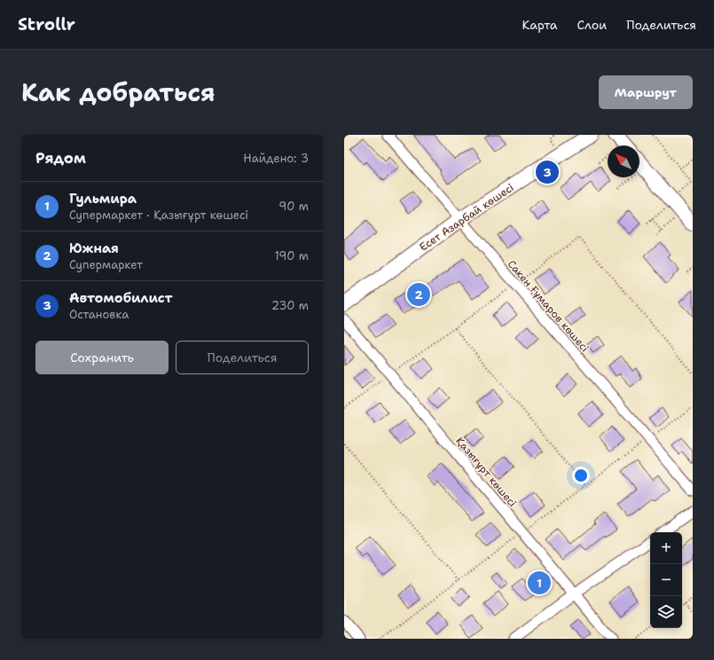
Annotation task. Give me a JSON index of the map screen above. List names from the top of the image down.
{
  "streets": {
    "street": ["Есет Азарбай көшесі", "Сакен Ғұмаров көшесі", "Қазығұрт көшесі"]
  },
  "crossings": [
    ["Есет Азарбай көшесі", "Сакен Ғұмаров көшесі"]
  ],
  "north": "top left",
  "page": {
    "header": "Strollr",
    "nav": ["Карта", "Слои", "Поделиться"],
    "title": "Как добраться",
    "buttons": [
      "Маршрут",
      ["Сохранить", "Поделиться"]
    ],
    "heading": ["Рядом", "Найдено: 3"],
    "pins": ["3", "2", "1"],
    "list": [
      {
        "mark": "1",
        "name": "Гульмира",
        "note": "Супермаркет · Қазығұрт көшесі",
        "value": "90 m"
      },
      {
        "mark": "2",
        "name": "Южная",
        "note": "Супермаркет",
        "value": "190 m"
      },
      {
        "mark": "3",
        "name": "Автомобилист",
        "note": "Остановка",
        "value": "230 m"
      }
    ],
    "map_buttons": ["+", "−"]
  }
}
